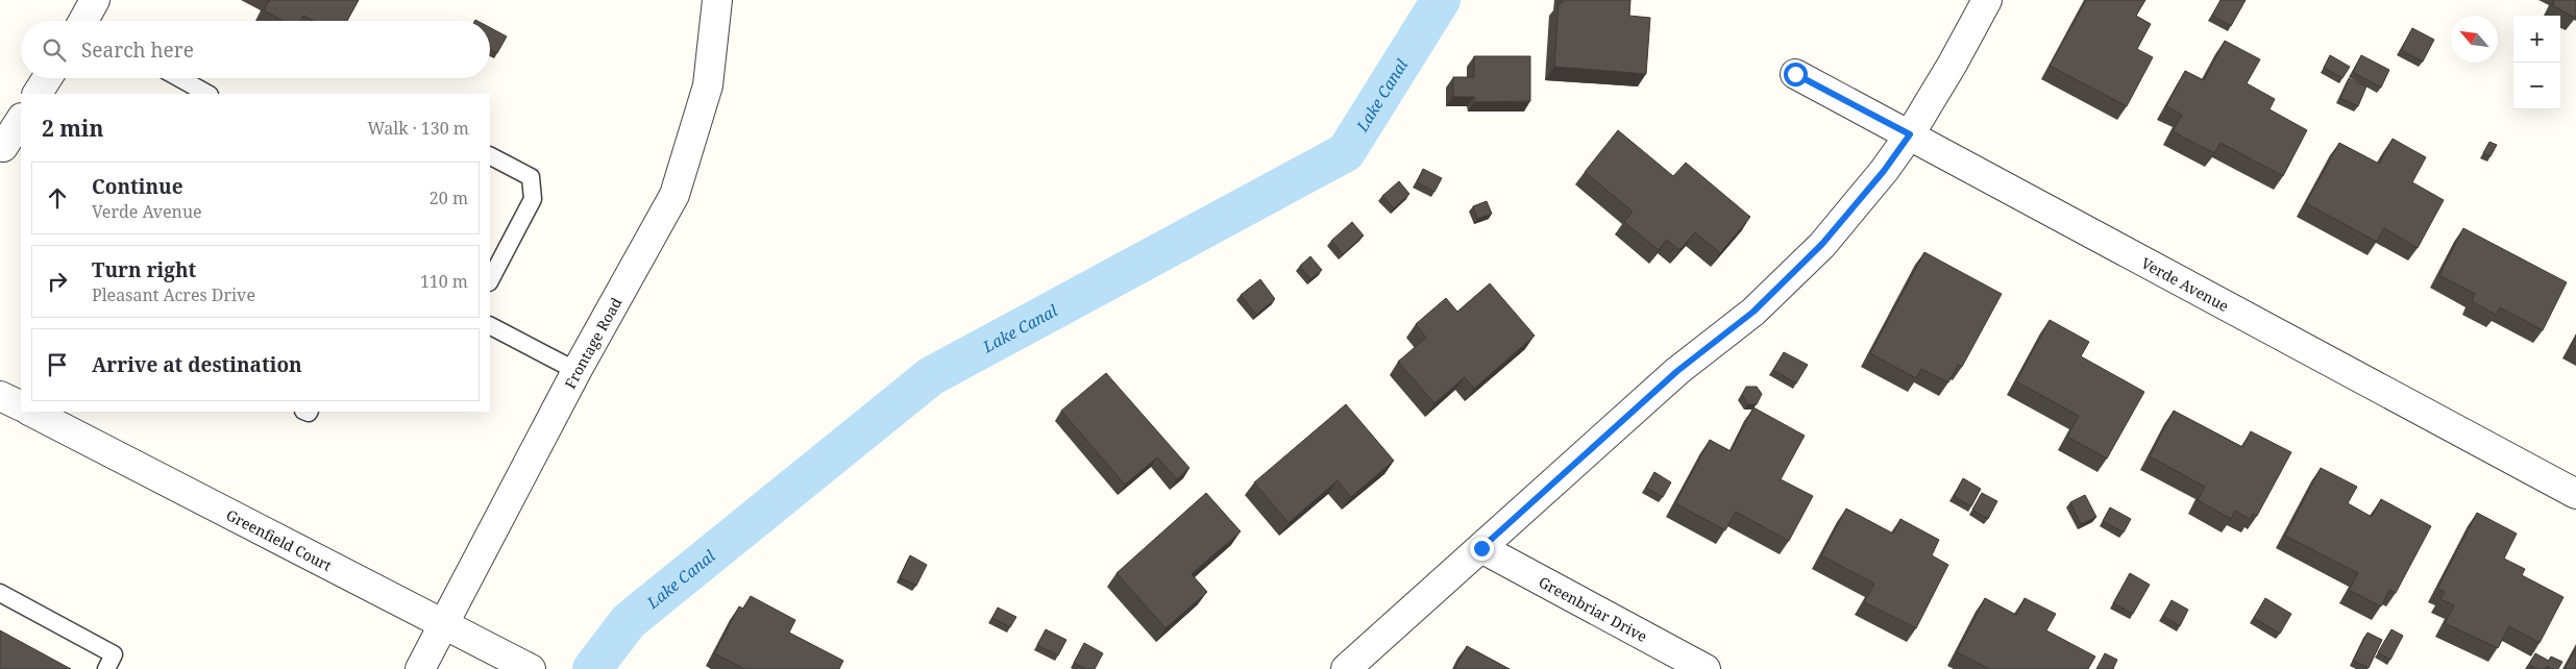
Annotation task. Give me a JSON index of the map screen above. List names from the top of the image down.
{
  "streets": {
    "street": [
      "Verde Avenue",
      "Frontage Road",
      "Greenfield Court",
      "Greenbriar Drive"
    ]
  },
  "crossings": [
    ["Frontage Road", "Greenfield Court"]
  ],
  "water": ["Lake Canal"],
  "north": "top left",
  "page": {
    "map_buttons": ["+", "−"],
    "search": "Search here",
    "heading": ["2 min", "Walk · 130 m"],
    "list": [
      ["Continue", "Verde Avenue", "20 m"],
      ["Turn right", "Pleasant Acres Drive", "110 m"],
      "Arrive at destination"
    ]
  }
}
